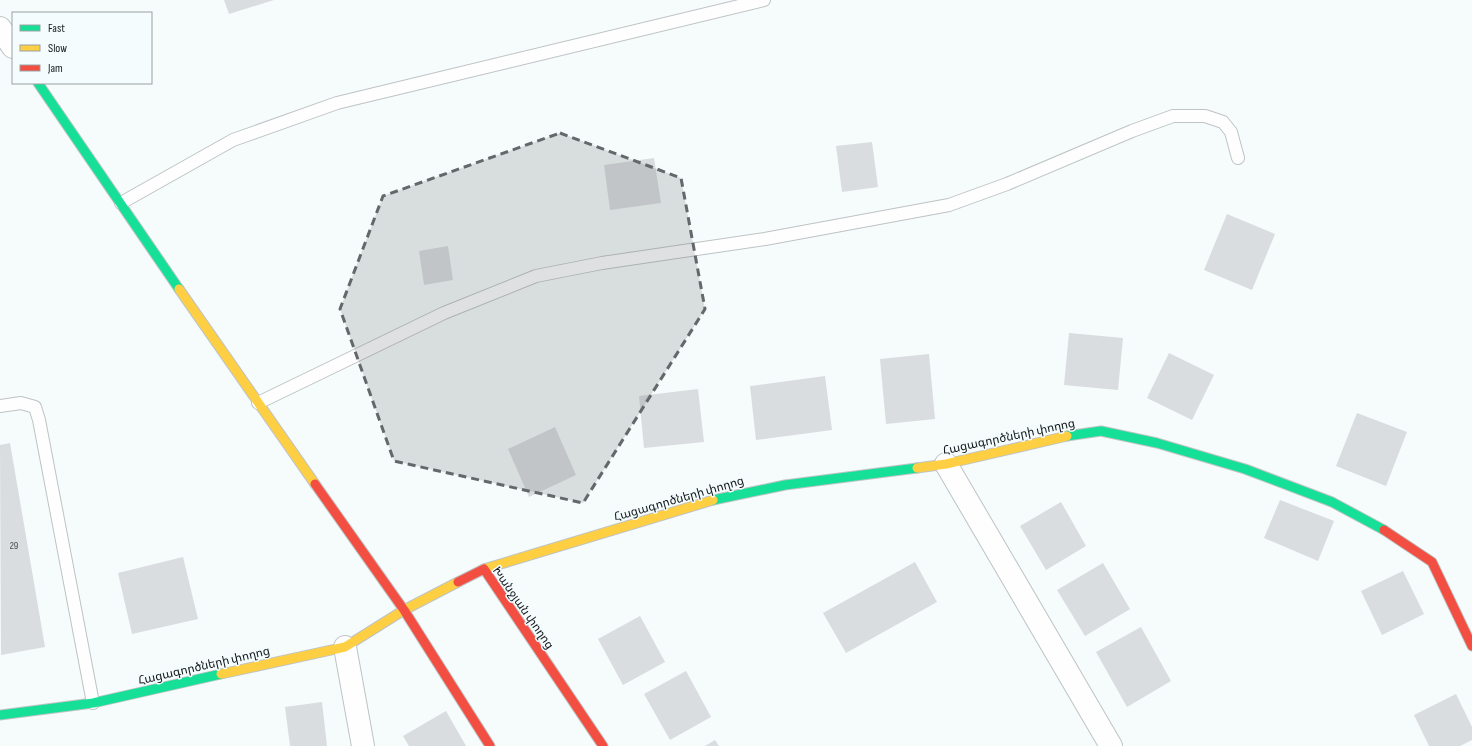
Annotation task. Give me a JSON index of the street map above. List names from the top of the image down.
{
  "streets": {
    "street": ["Հացագործների փողոց", "Խանջյան փողոց"]
  },
  "crossings": [
    ["Հացագործների փողոց", "Խանջյան փողոց"]
  ],
  "house_numbers": ["29"],
  "legend": ["Fast", "Slow", "Jam"]
}
